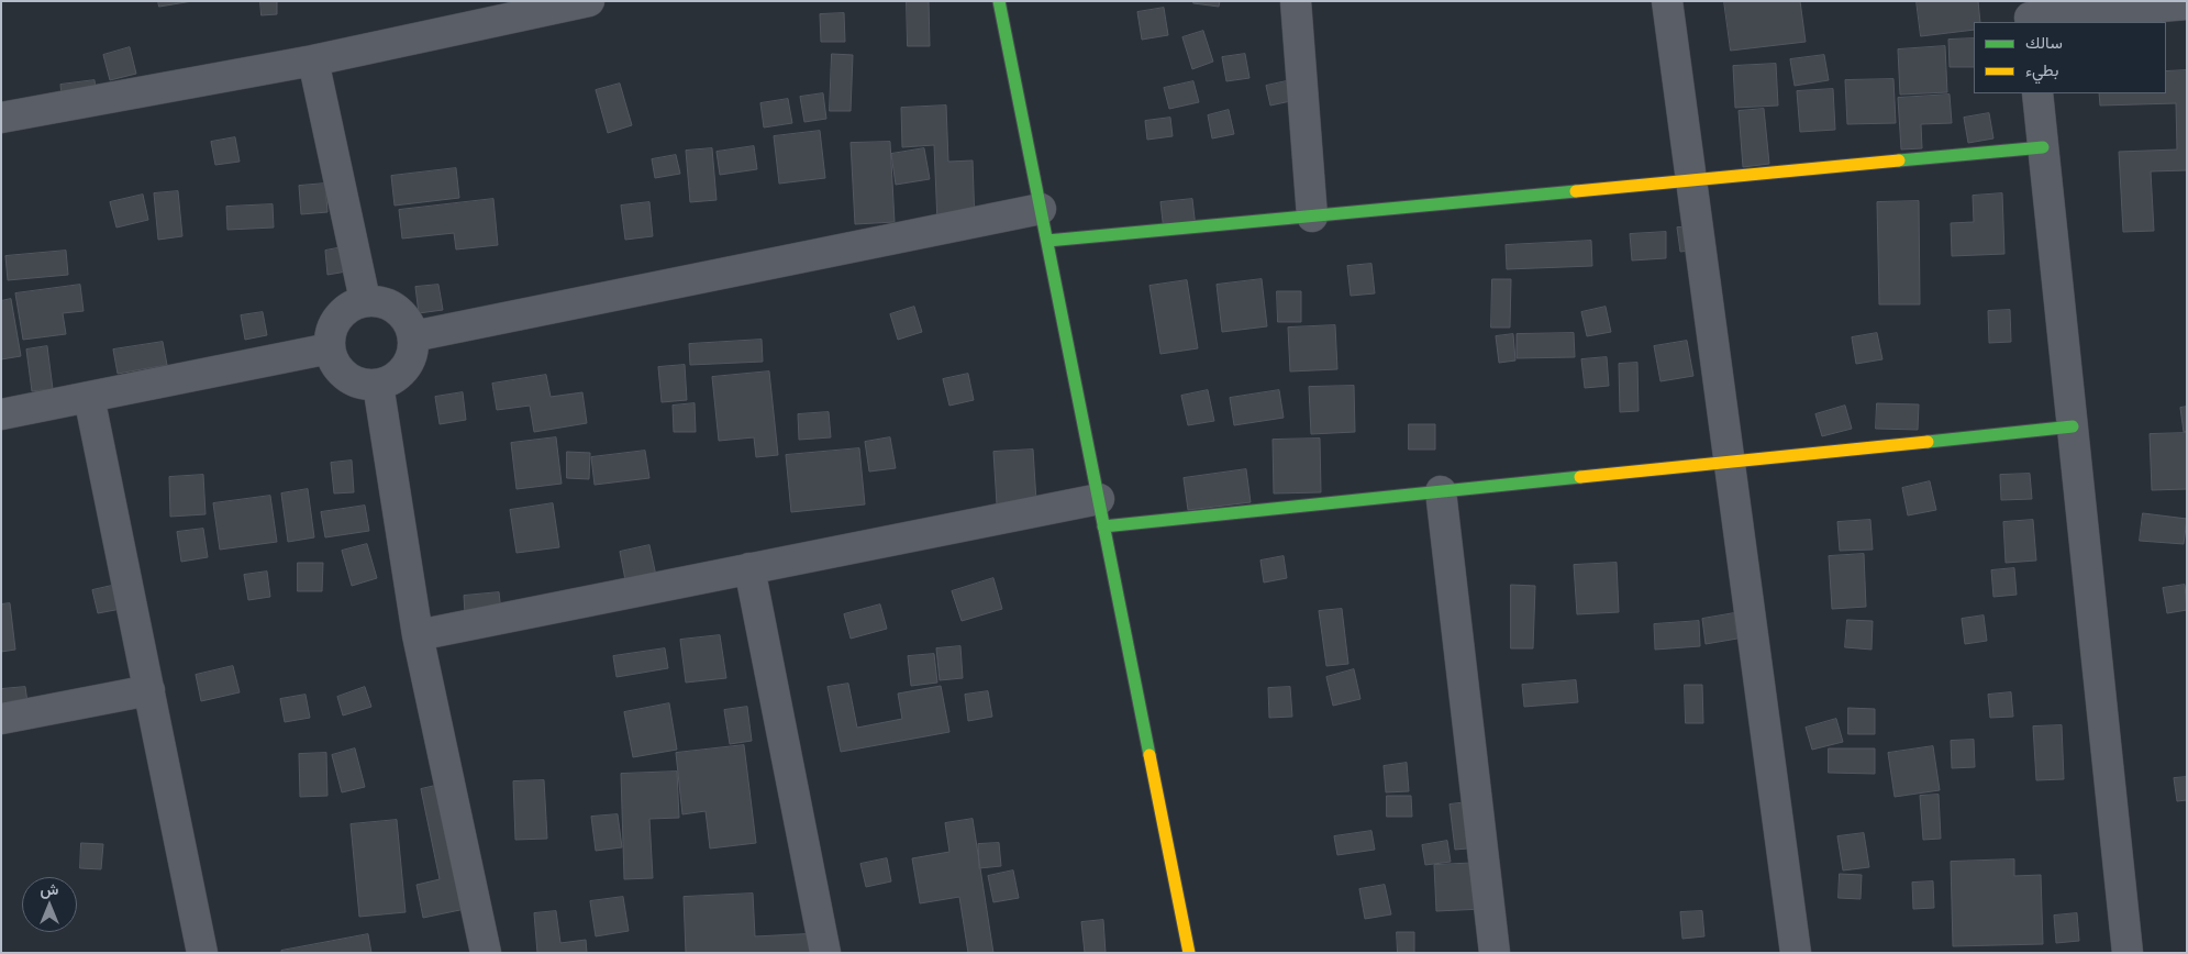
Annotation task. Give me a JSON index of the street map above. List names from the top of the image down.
{
  "legend": ["سالك", "بطيء"],
  "north": "top"
}
